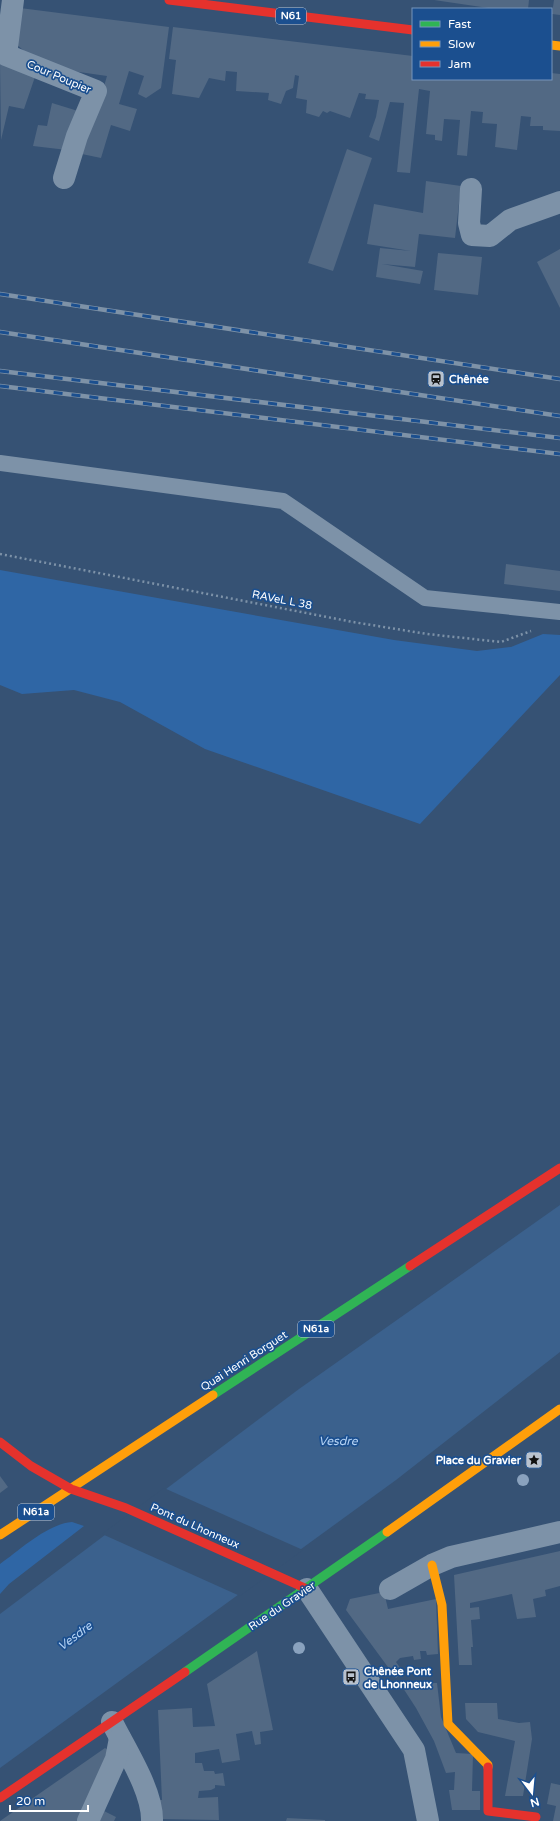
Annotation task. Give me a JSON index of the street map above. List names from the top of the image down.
{
  "streets": {
    "street": [
      "N61",
      "Cour Poupier",
      "N61a",
      "Quai Henri Borguet",
      "Pont du Lhonneux",
      "Rue du Gravier"
    ],
    "path": ["RAVeL L 38"]
  },
  "crossings": [
    ["Quai Henri Borguet", "Pont du Lhonneux"],
    ["Pont du Lhonneux", "Rue du Gravier"]
  ],
  "water": ["Vesdre"],
  "places": {
    "station": ["Chênée"],
    "place": ["Place du Gravier"],
    "bus stop": ["Chênée Pont de Lhonneux"]
  },
  "legend": ["Fast", "Slow", "Jam"],
  "scale_bar": "20 m",
  "north": "bottom"
}
